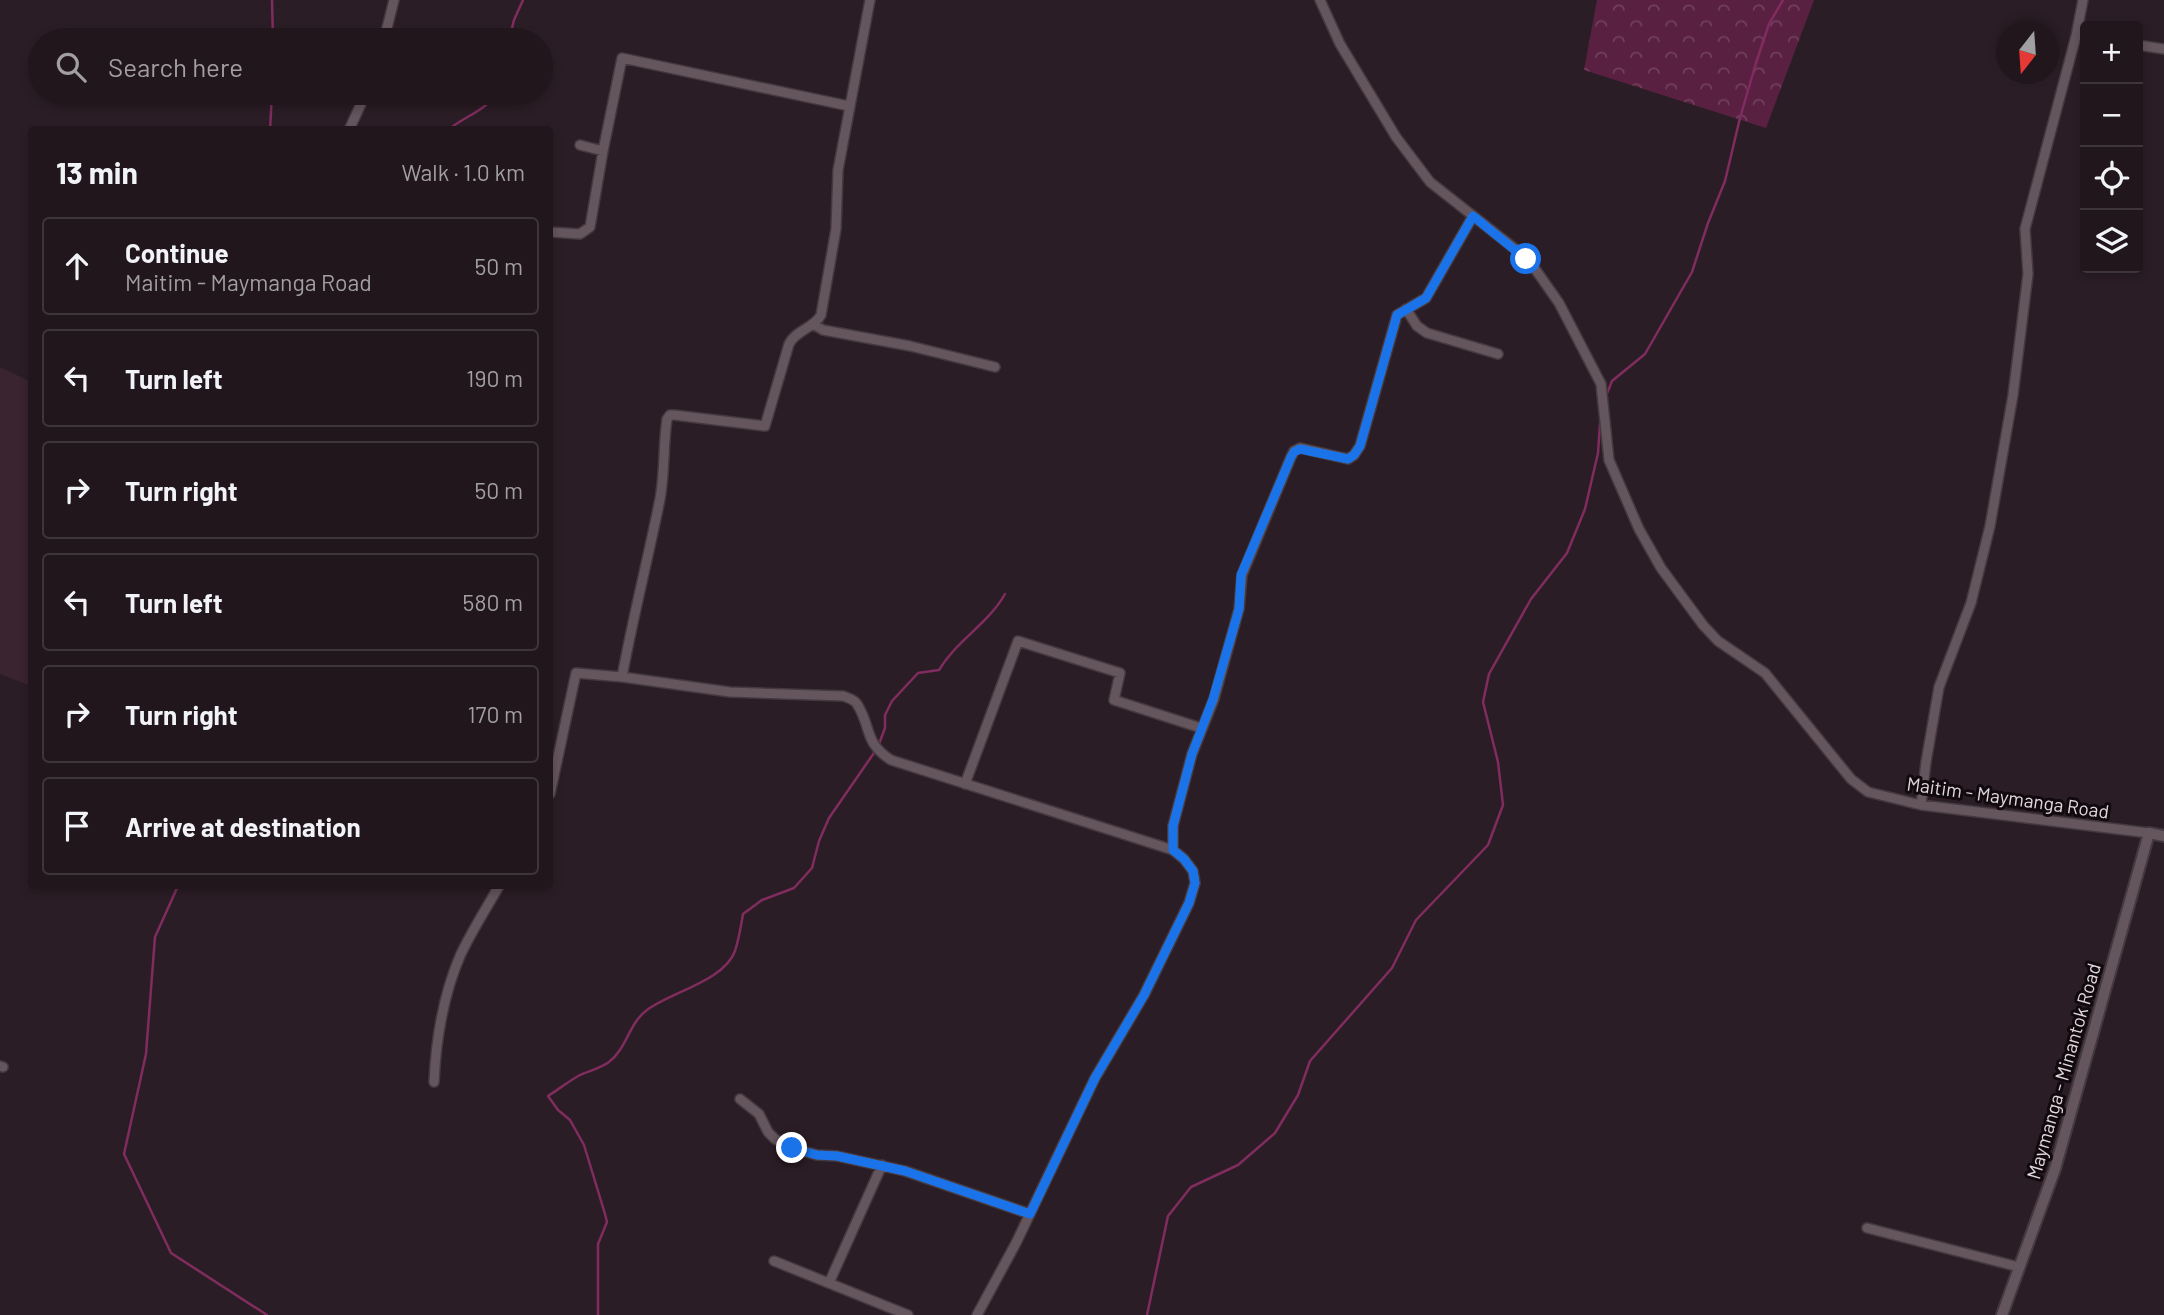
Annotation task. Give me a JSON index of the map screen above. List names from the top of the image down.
{
  "streets": {
    "street": ["Maitim - Maymanga Road", "Maymanga - Minantok Road"]
  },
  "crossings": [
    ["Maitim - Maymanga Road", "Maymanga - Minantok Road"]
  ],
  "north": "bottom",
  "page": {
    "map_buttons": ["+", "−"],
    "search": "Search here",
    "heading": ["13 min", "Walk · 1.0 km"],
    "list": [
      ["Continue", "Maitim - Maymanga Road", "50 m"],
      ["Turn left", "190 m"],
      ["Turn right", "50 m"],
      ["Turn left", "580 m"],
      ["Turn right", "170 m"],
      "Arrive at destination"
    ]
  }
}
